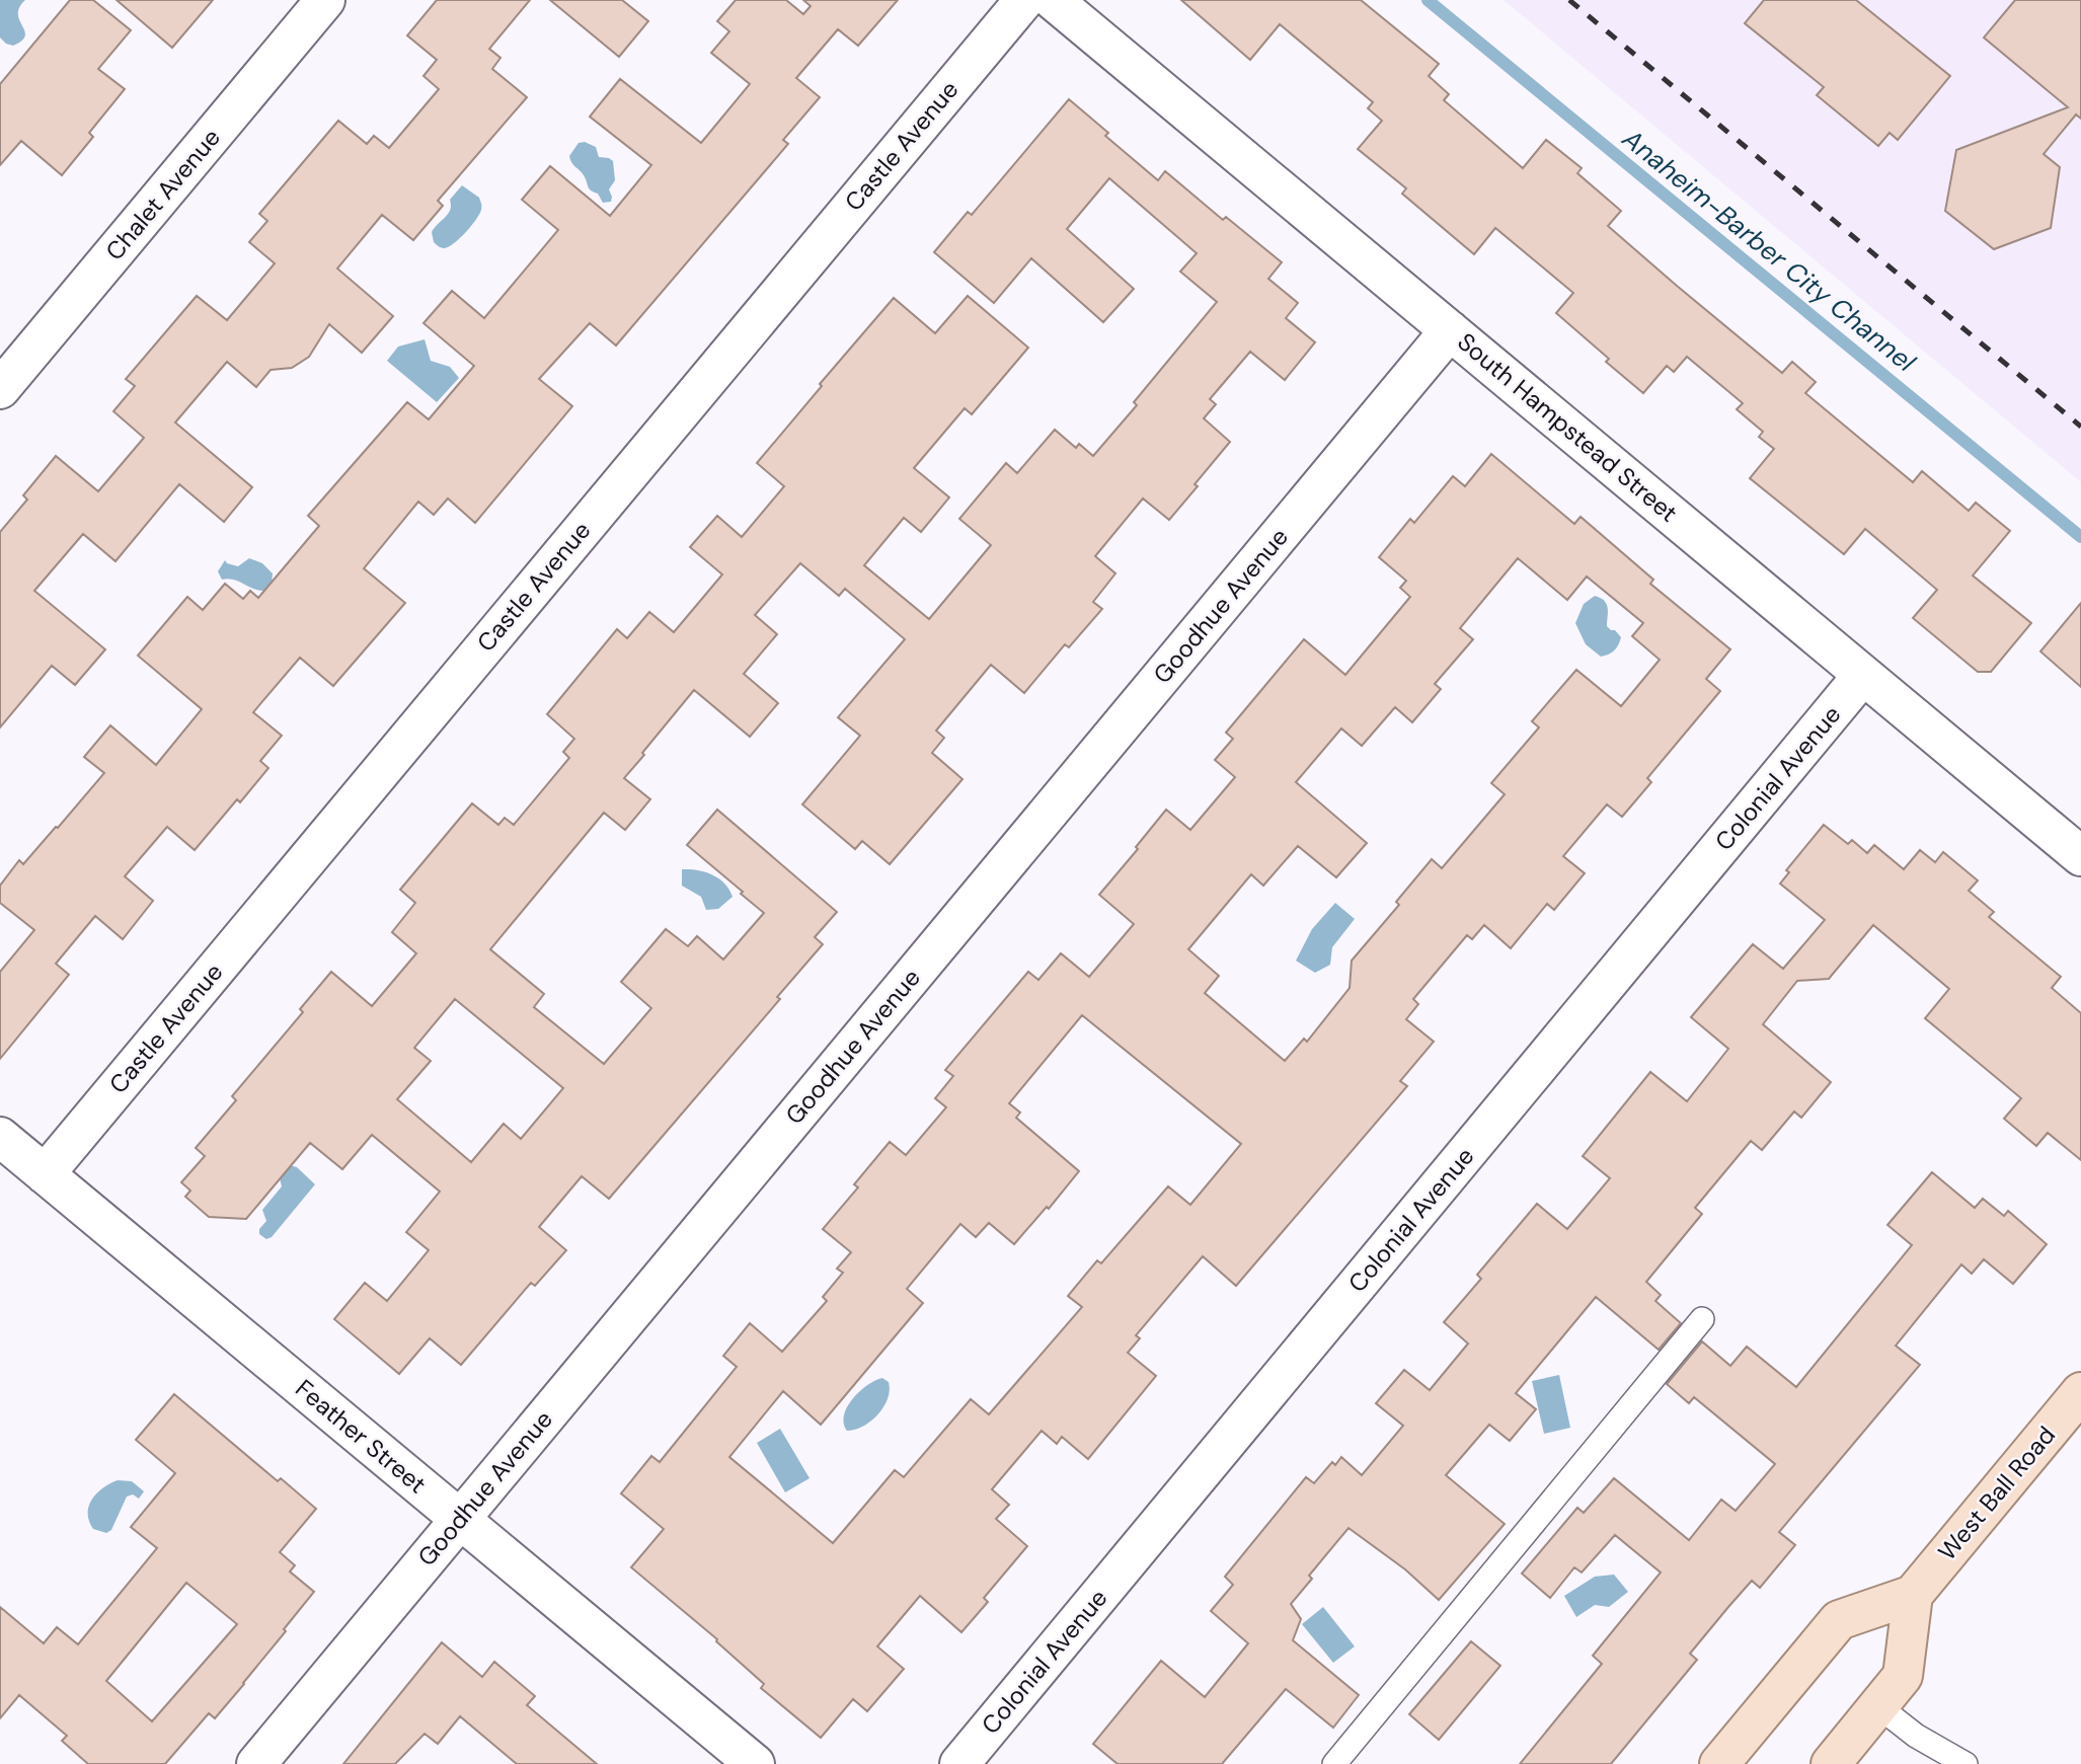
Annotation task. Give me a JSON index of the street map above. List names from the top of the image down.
{
  "streets": {
    "main road": ["West Ball Road"],
    "street": [
      "Castle Avenue",
      "Chalet Avenue",
      "South Hampstead Street",
      "Goodhue Avenue",
      "Colonial Avenue",
      "Feather Street"
    ]
  },
  "crossings": [
    ["Castle Avenue", "Feather Street"],
    ["South Hampstead Street", "Goodhue Avenue"],
    ["South Hampstead Street", "Colonial Avenue"],
    ["Goodhue Avenue", "Feather Street"]
  ],
  "water": ["Anaheim-Barber City Channel"]
}
